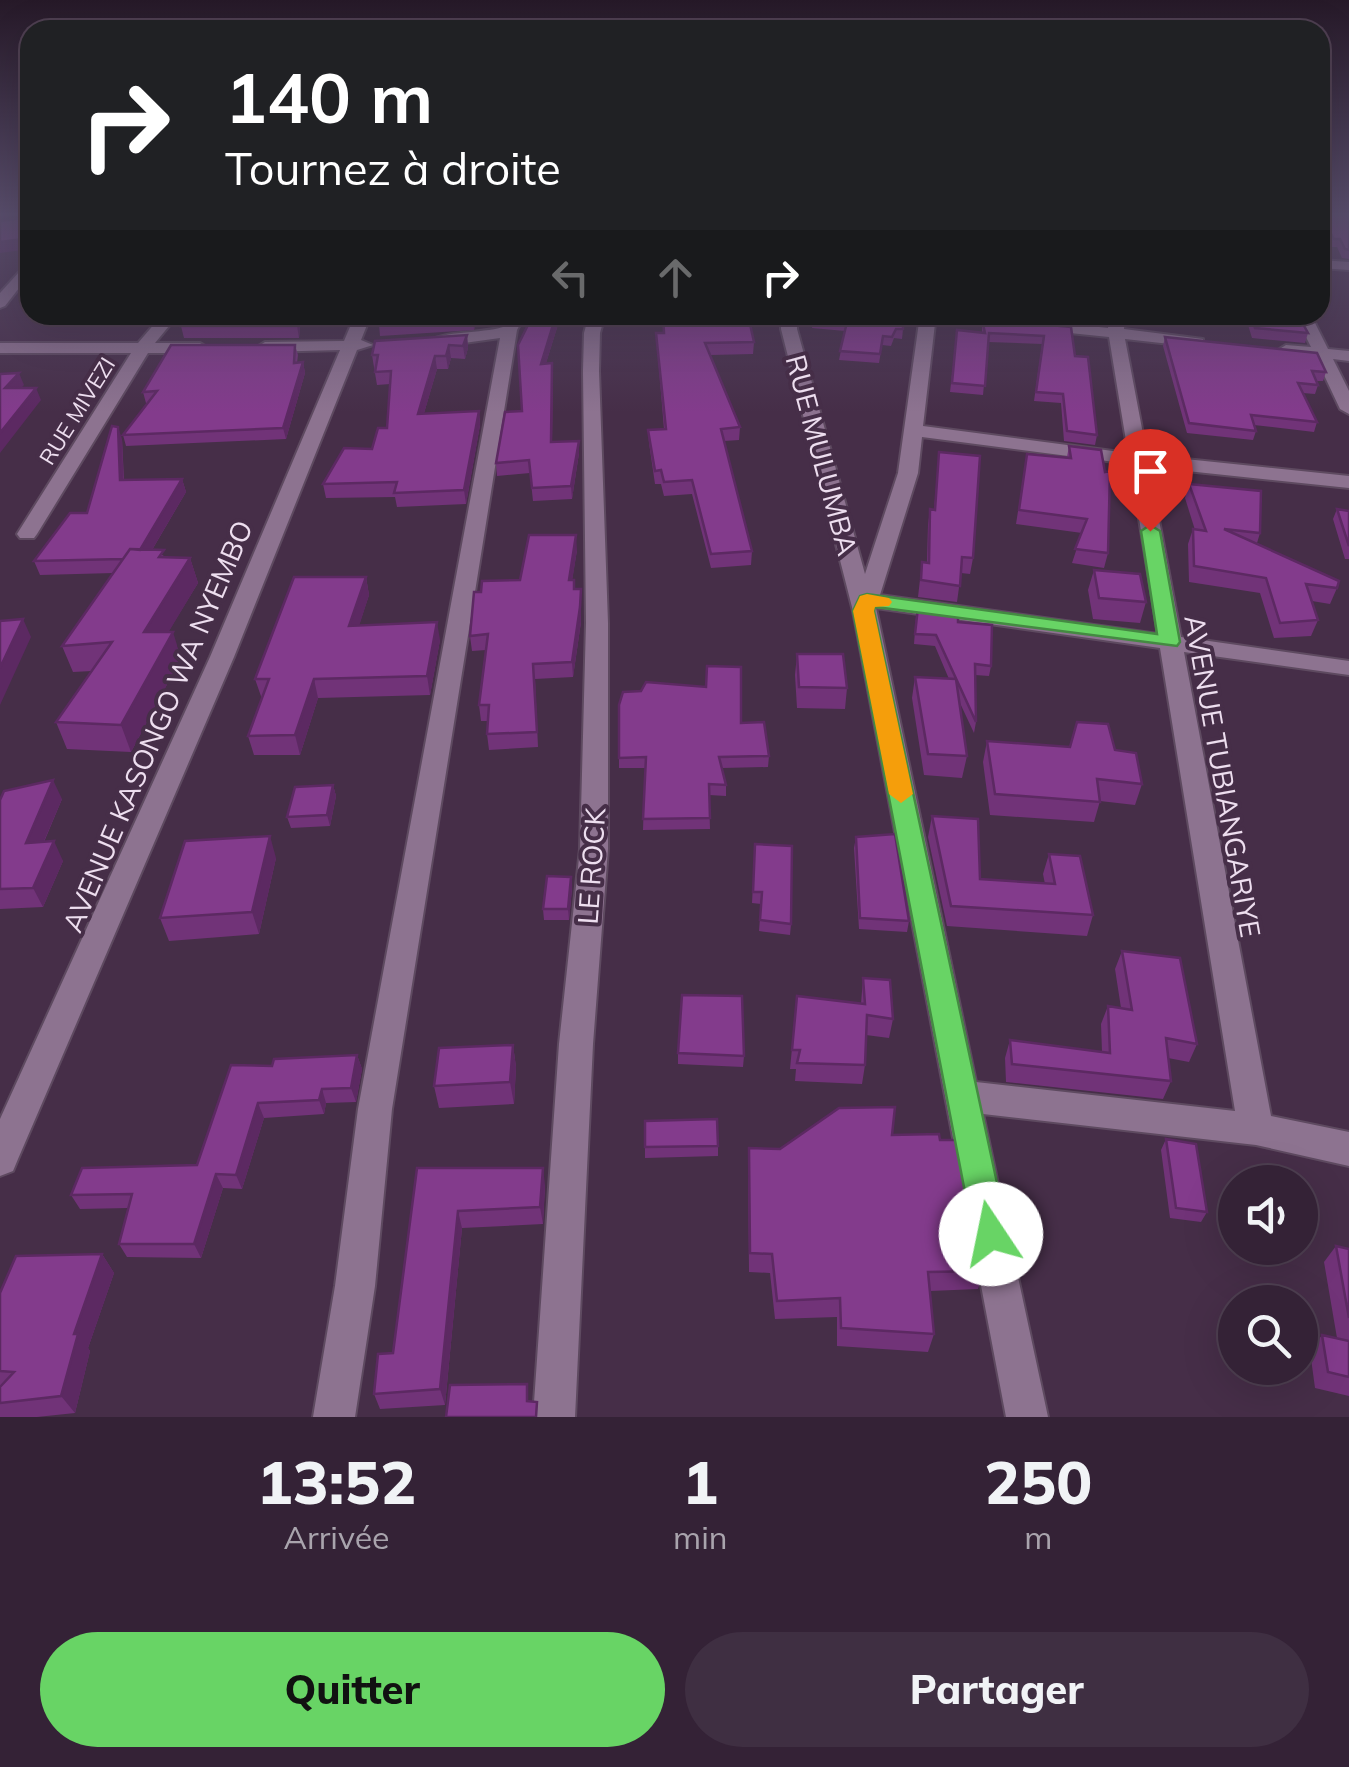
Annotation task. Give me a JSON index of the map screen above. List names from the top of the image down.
{
  "streets": {
    "street": [
      "RUE MIVEZI",
      "RUE MULUMBA",
      "AVENUE KASONGO WA NYEMBO",
      "AVENUE TUBIANGARIYE",
      "LE ROCK"
    ]
  },
  "page": {
    "turn": ["140 m", "Tournez à droite"],
    "eta": [
      "13:52",
      "Arrivée",
      "1",
      "min",
      "250",
      "m"
    ],
    "buttons": ["Quitter", "Partager"]
  }
}
